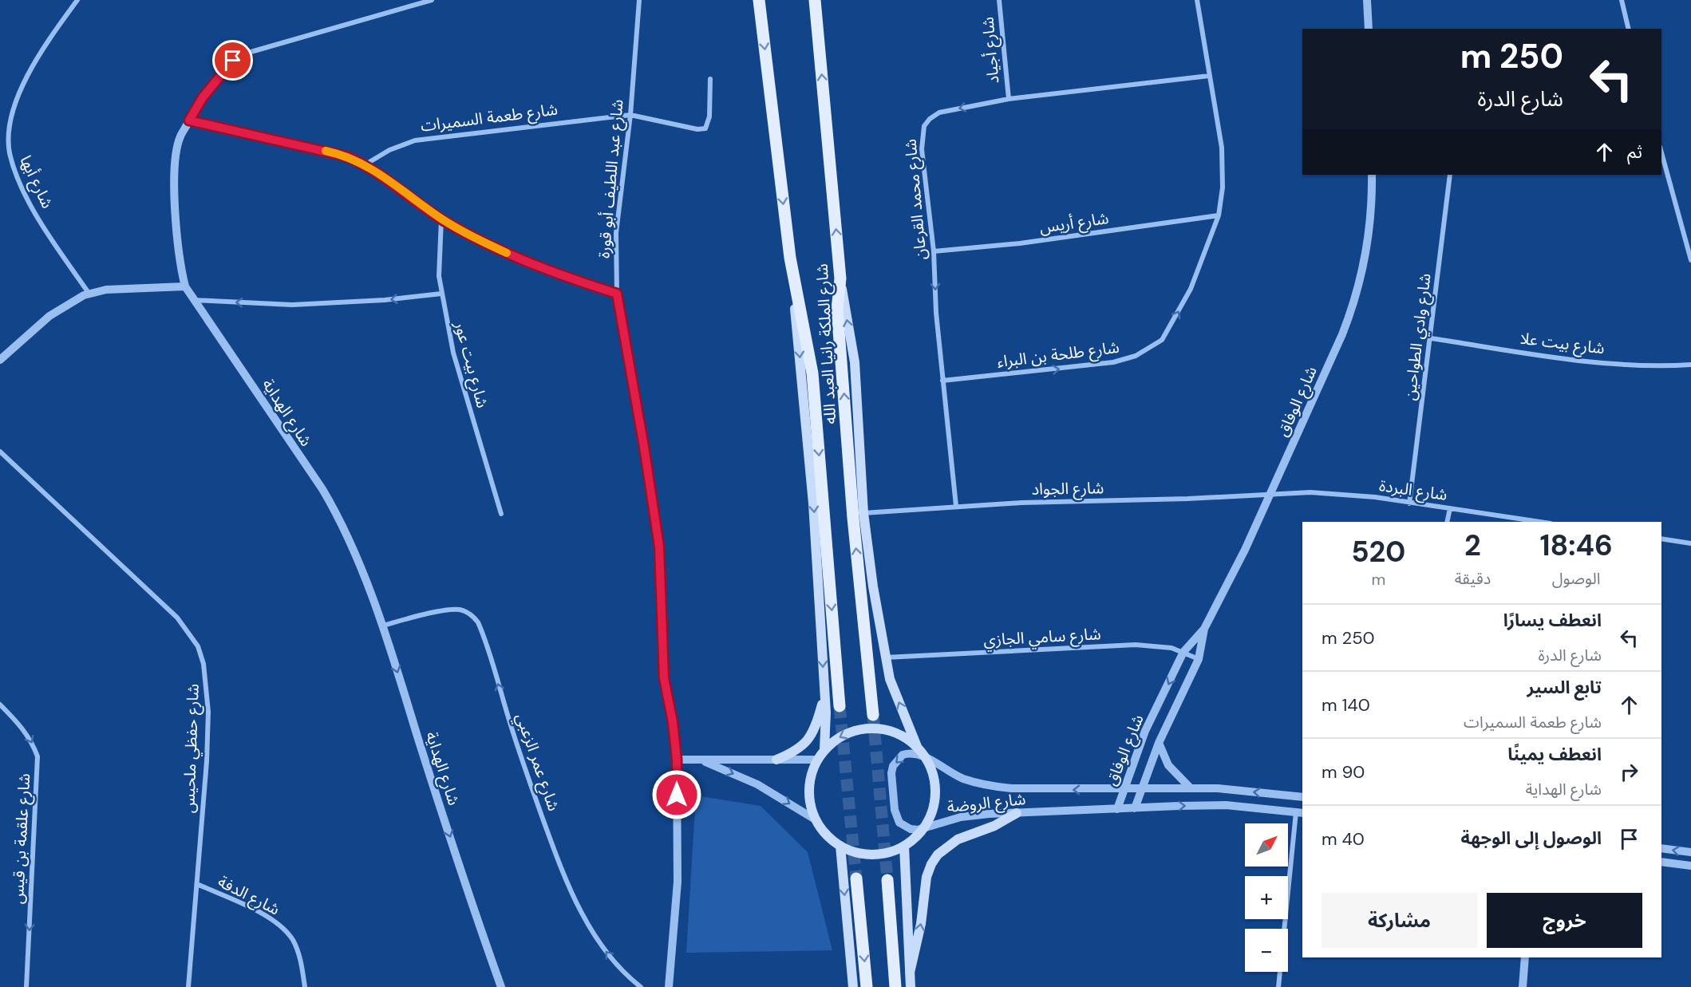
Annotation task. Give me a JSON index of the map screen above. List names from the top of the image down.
{
  "streets": {
    "main road": ["شارع الملكة رانيا العبد الله"],
    "street": [
      "شارع أجياد",
      "شارع طعمة السميرات",
      "شارع عبد اللطيف أبو قورة",
      "شارع أبها",
      "شارع محمد القرعان",
      "شارع أريس",
      "شارع وادي الطواحين",
      "شارع بيت علا",
      "شارع طلحة بن البراء",
      "شارع بيت عور",
      "شارع الوفاق",
      "شارع الهداية",
      "شارع الجواد",
      "شارع البردة",
      "شارع سامي الجازي",
      "شارع حفظي ملحيس",
      "شارع عمر الزعبي",
      "شارع الروضة",
      "شارع علقمة بن قيس",
      "شارع الدفة"
    ]
  },
  "crossings": [
    ["شارع أجياد", "شارع محمد القرعان"],
    ["شارع طعمة السميرات", "شارع عبد اللطيف أبو قورة"],
    ["شارع محمد القرعان", "شارع أريس"],
    ["شارع محمد القرعان", "شارع طلحة بن البراء"],
    ["شارع محمد القرعان", "شارع الجواد"],
    ["شارع أريس", "شارع طلحة بن البراء"],
    ["شارع وادي الطواحين", "شارع بيت علا"],
    ["شارع وادي الطواحين", "شارع البردة"],
    ["شارع الوفاق", "شارع الجواد"],
    ["شارع الوفاق", "شارع البردة"],
    ["شارع الوفاق", "شارع سامي الجازي"],
    ["شارع الوفاق", "شارع الروضة"],
    ["شارع الهداية", "شارع عمر الزعبي"],
    ["شارع الجواد", "شارع البردة"],
    ["شارع حفظي ملحيس", "شارع الدفة"]
  ],
  "one_way": [
    "شارع محمد القرعان",
    "شارع طلحة بن البراء",
    "شارع عمر الزعبي",
    "شارع علقمة بن قيس"
  ],
  "north": "top right",
  "page": {
    "turn": ["250 m", "شارع الدرة"],
    "then": "ثم",
    "eta": [
      "18:46",
      "الوصول",
      "2",
      "دقيقة",
      "520",
      "m"
    ],
    "list": [
      {
        "name": "انعطف يسارًا",
        "note": "شارع الدرة",
        "value": "250 m"
      },
      {
        "name": "تابع السير",
        "note": "شارع طعمة السميرات",
        "value": "140 m"
      },
      {
        "name": "انعطف يمينًا",
        "note": "شارع الهداية",
        "value": "90 m"
      },
      {
        "name": "الوصول إلى الوجهة",
        "value": "40 m"
      }
    ],
    "map_buttons": ["+", "−"],
    "buttons": ["خروج", "مشاركة"]
  }
}
